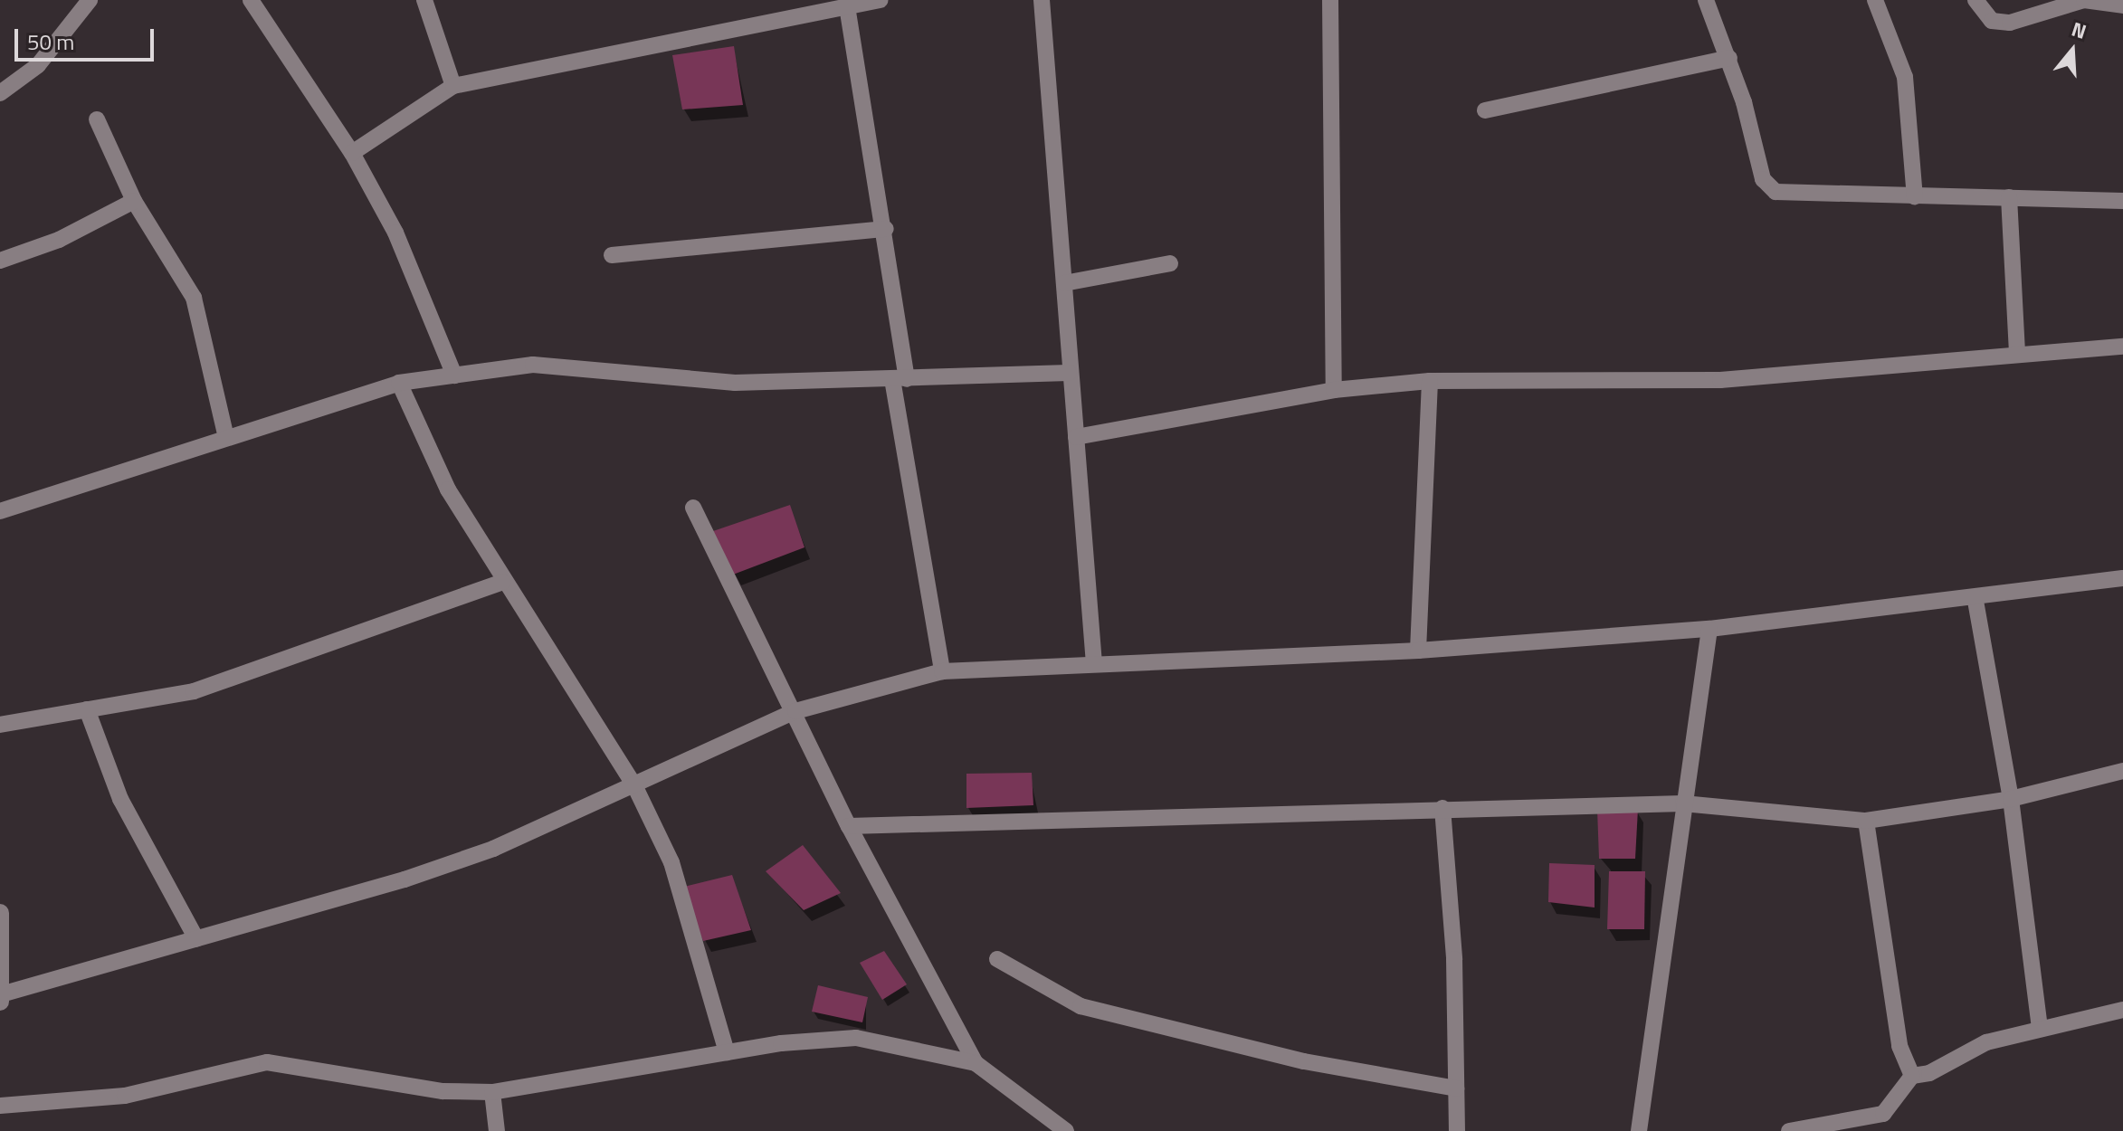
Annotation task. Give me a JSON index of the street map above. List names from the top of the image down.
{
  "scale_bar": "50 m",
  "north": "top"
}
